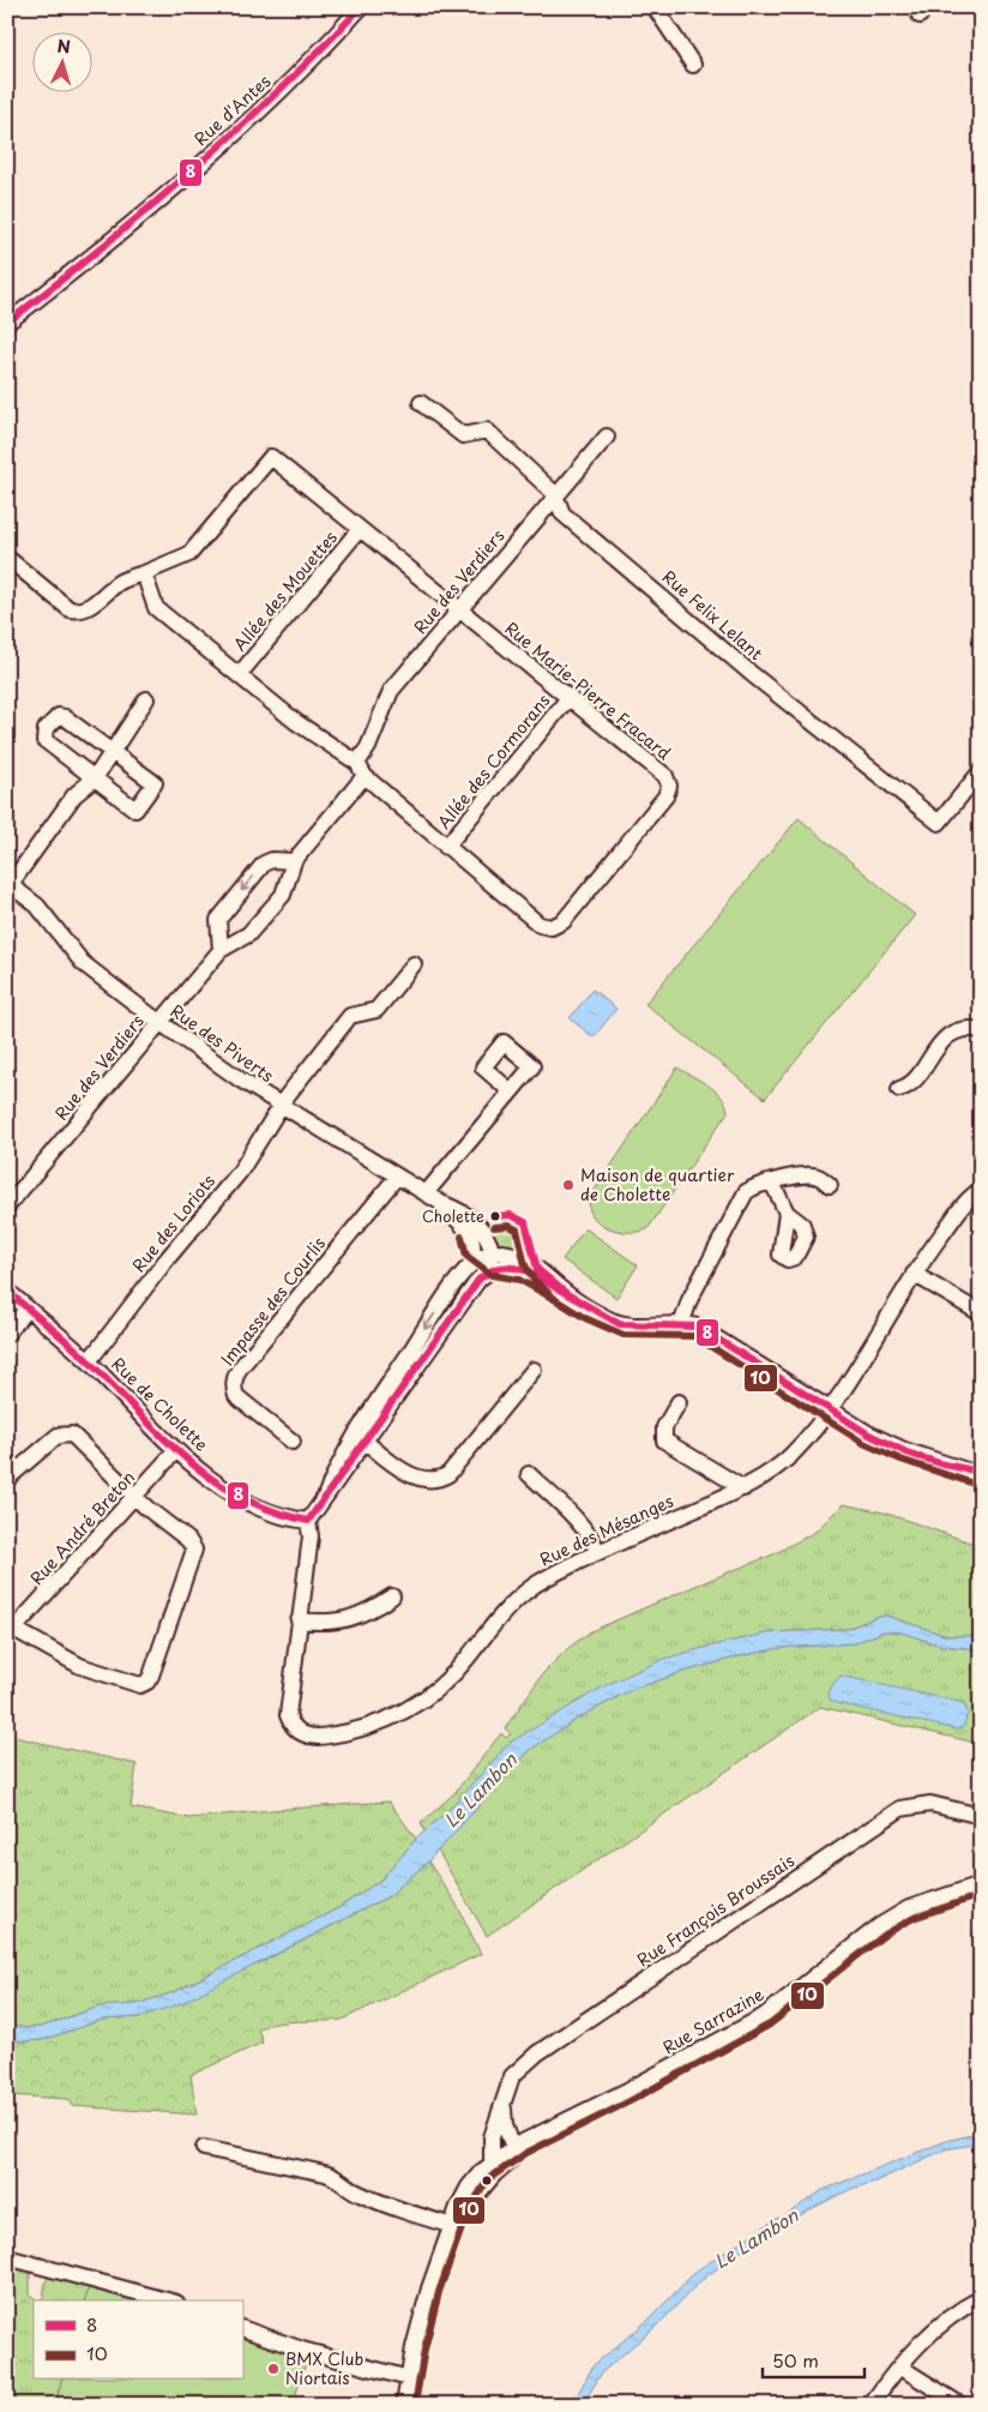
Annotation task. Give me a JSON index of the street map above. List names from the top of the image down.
{
  "streets": {
    "street": [
      "Rue d'Antes",
      "Rue des Verdiers",
      "Allée des Mouettes",
      "Rue Felix Lelant",
      "Rue Marie-Pierre Fracard",
      "Allée des Cormorans",
      "Rue des Piverts",
      "Rue des Loriots",
      "Impasse des Courlis",
      "Rue de Cholette",
      "Rue André Breton",
      "Rue des Mésanges",
      "Rue François Broussais",
      "Rue Sarrazine"
    ]
  },
  "crossings": [
    ["Rue des Verdiers", "Rue Felix Lelant"],
    ["Rue des Verdiers", "Rue Marie-Pierre Fracard"],
    ["Rue des Verdiers", "Rue des Piverts"],
    ["Allée des Mouettes", "Rue Marie-Pierre Fracard"],
    ["Rue Marie-Pierre Fracard", "Allée des Cormorans"],
    ["Rue des Piverts", "Rue des Loriots"],
    ["Rue des Piverts", "Impasse des Courlis"],
    ["Rue des Loriots", "Rue de Cholette"],
    ["Rue de Cholette", "Rue André Breton"],
    ["Rue de Cholette", "Rue des Mésanges"],
    ["Rue François Broussais", "Rue Sarrazine"]
  ],
  "water": ["Le Lambon"],
  "places": ["Maison de quartier de Cholette", "Cholette", "BMX Club Niortais"],
  "lines": ["transit line 8", "transit line 10"],
  "legend": ["8", "10"],
  "scale_bar": "50 m",
  "north": "top"
}
